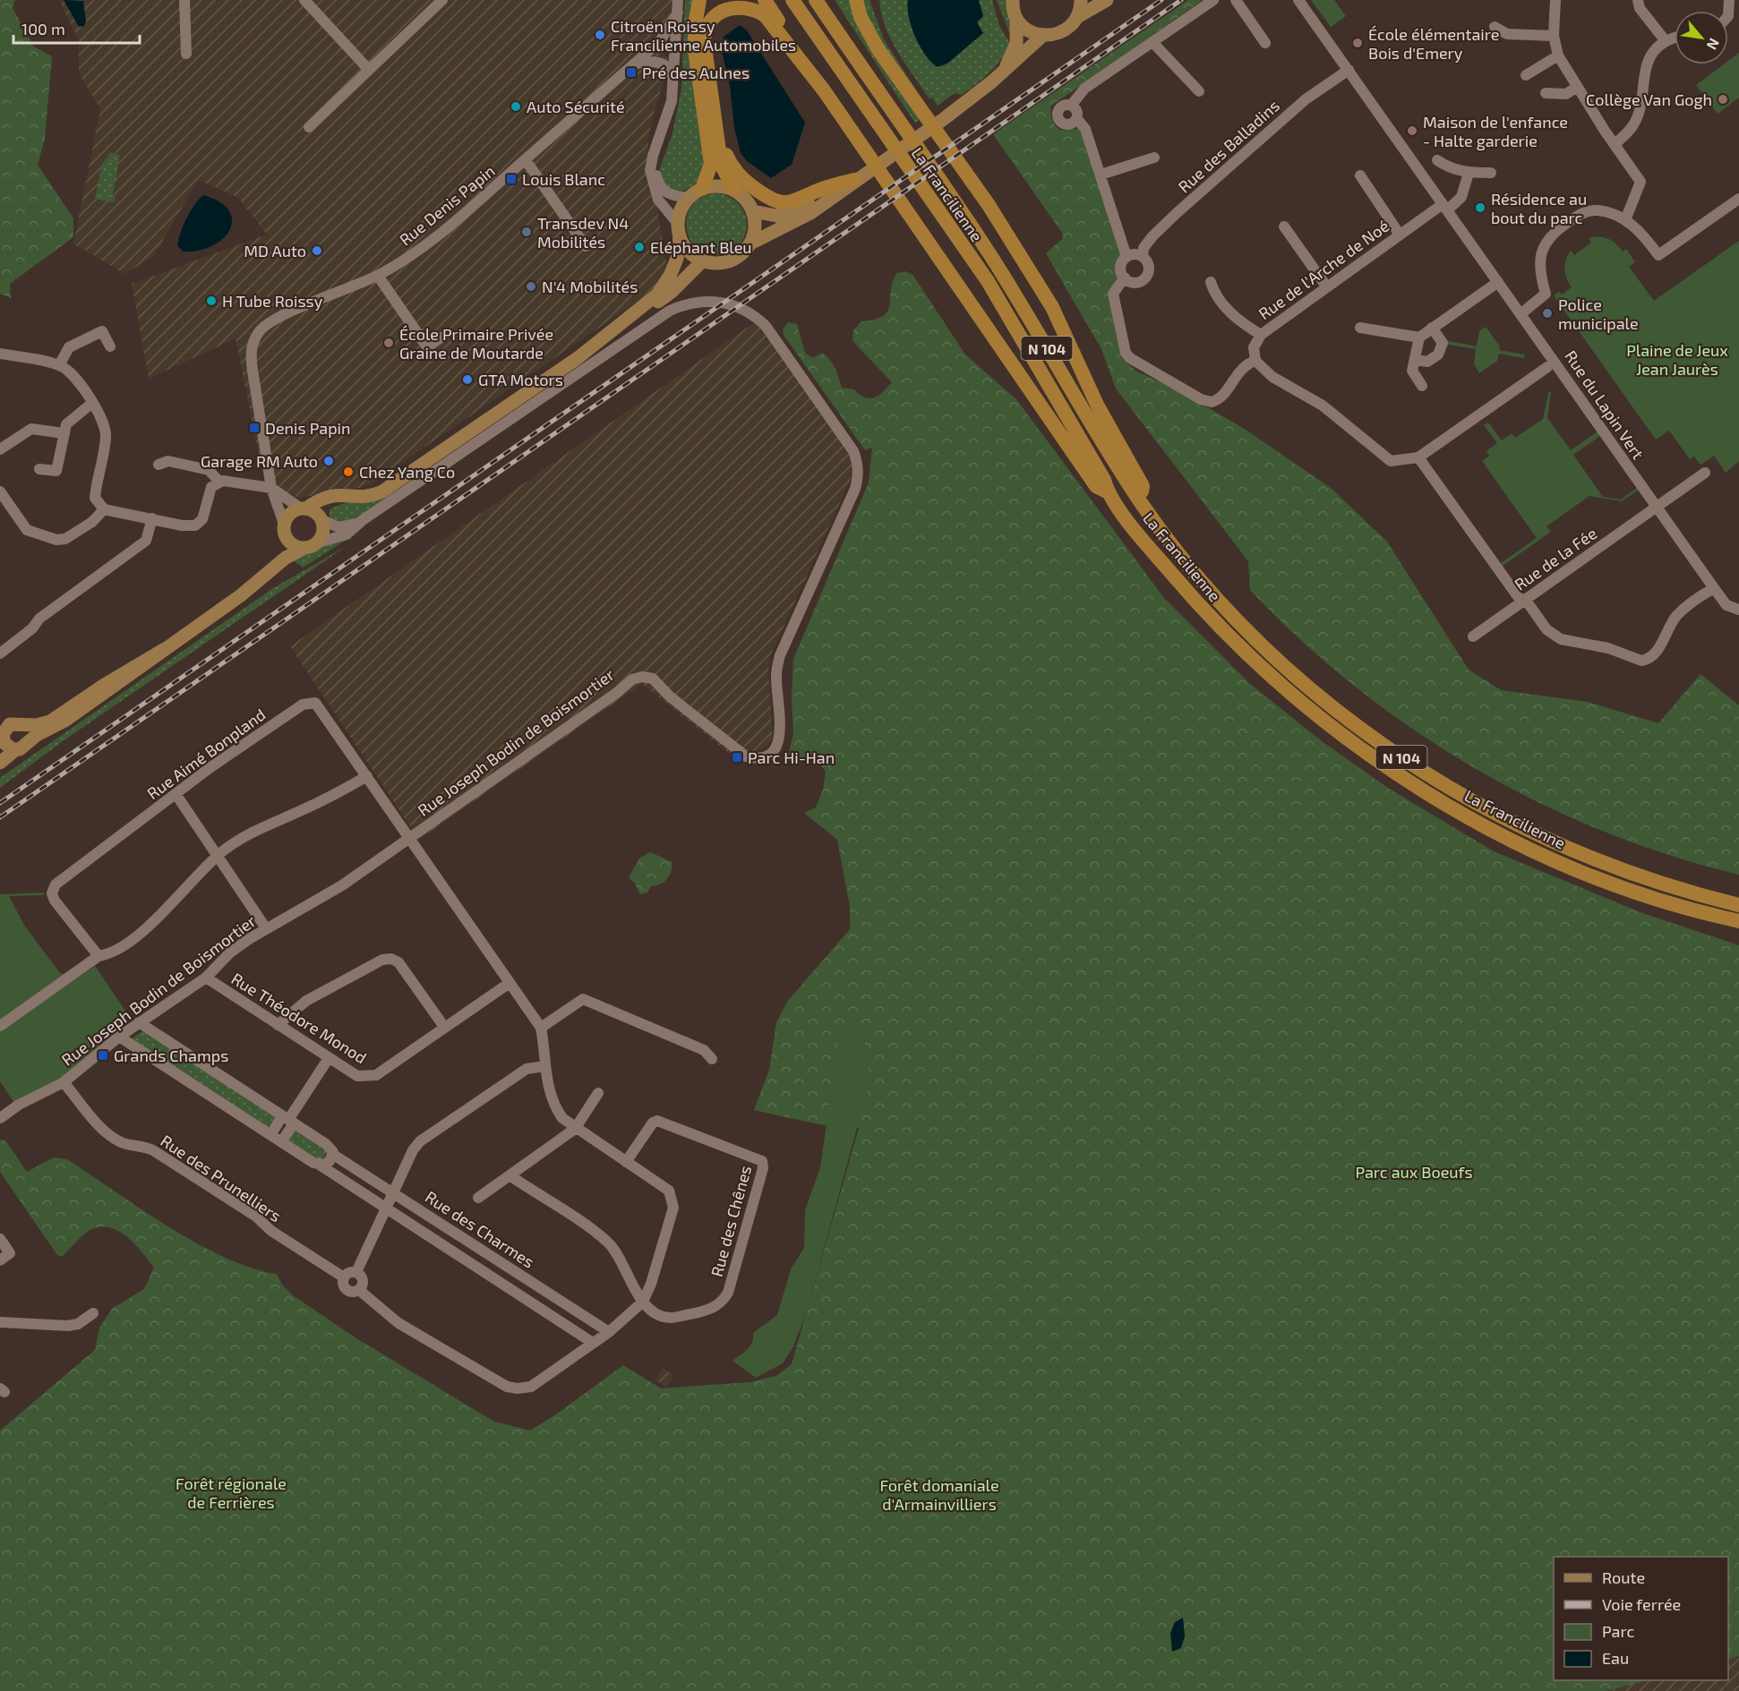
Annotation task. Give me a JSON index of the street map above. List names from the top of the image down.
{
  "streets": {
    "highway": ["La Francilienne", "N 104"],
    "street": [
      "Rue des Balladins",
      "Rue Denis Papin",
      "Rue de l'Arche de Noé",
      "Rue du Lapin Vert",
      "Rue de la Fée",
      "Rue Joseph Bodin de Boismortier",
      "Rue Aimé Bonpland",
      "Rue Théodore Monod",
      "Rue des Prunelliers",
      "Rue des Chênes",
      "Rue des Charmes"
    ]
  },
  "crossings": [
    ["Rue des Balladins", "Rue du Lapin Vert"],
    ["Rue Denis Papin", "Rue Joseph Bodin de Boismortier"],
    ["Rue de l'Arche de Noé", "Rue du Lapin Vert"],
    ["Rue du Lapin Vert", "Rue de la Fée"],
    ["Rue Joseph Bodin de Boismortier", "Rue Aimé Bonpland"],
    ["Rue Joseph Bodin de Boismortier", "Rue Théodore Monod"],
    ["Rue Joseph Bodin de Boismortier", "Rue des Prunelliers"],
    ["Rue Joseph Bodin de Boismortier", "Rue des Charmes"]
  ],
  "parks": [
    "Plaine de Jeux Jean Jaurès",
    "Parc aux Boeufs",
    "Forêt régionale de Ferrières",
    "Forêt domaniale d'Armainvilliers"
  ],
  "places": {
    "other": [
      "Citroën Roissy Francilienne Automobiles",
      "École élémentaire Bois d'Emery",
      "Collège Van Gogh",
      "Auto Sécurité",
      "Maison de l'enfance - Halte garderie",
      "Résidence au bout du parc",
      "Transdev N4 Mobilités",
      "Eléphant Bleu",
      "MD Auto",
      "N'4 Mobilités",
      "H Tube Roissy",
      "Police municipale",
      "École Primaire Privée Graine de Moutarde",
      "GTA Motors",
      "Garage RM Auto",
      "Chez Yang Co"
    ],
    "transit": [
      "Pré des Aulnes",
      "Louis Blanc",
      "Denis Papin",
      "Parc Hi-Han",
      "Grands Champs"
    ]
  },
  "legend": [
    "Route",
    "Voie ferrée",
    "Parc",
    "Eau"
  ],
  "scale_bar": "100 m",
  "north": "bottom right"
}
